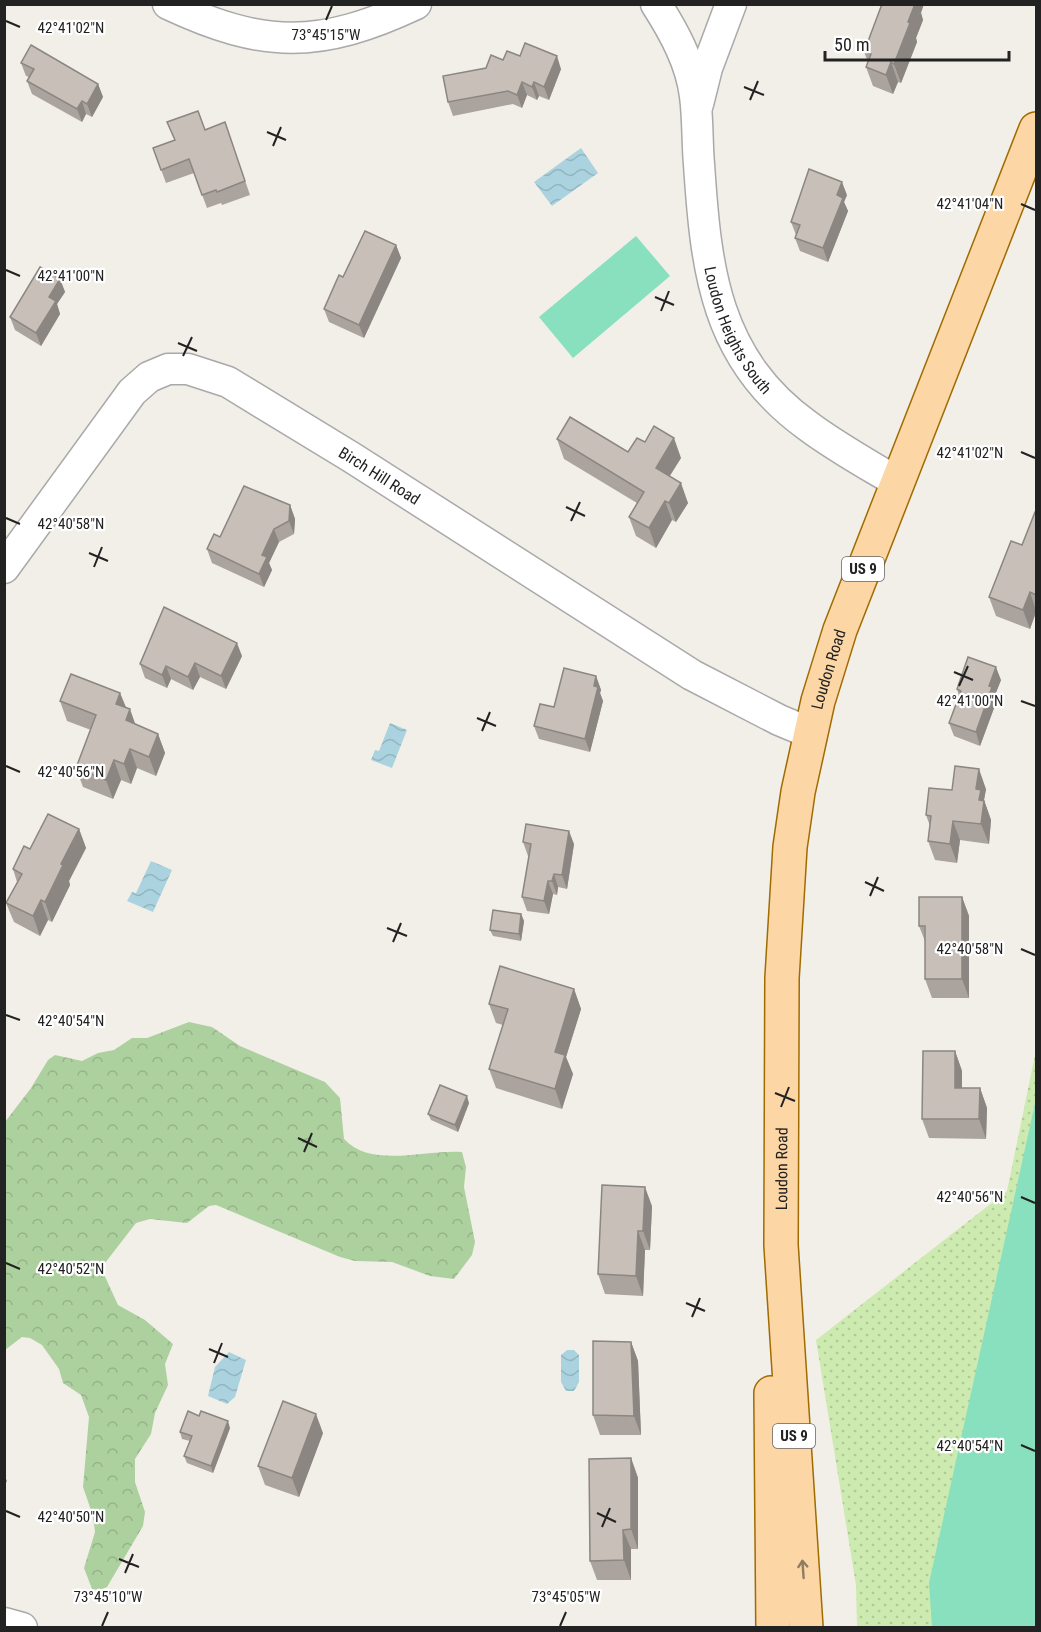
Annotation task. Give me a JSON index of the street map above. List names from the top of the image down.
{
  "streets": {
    "main road": ["US 9", "Loudon Road"],
    "street": ["Loudon Heights South", "Birch Hill Road"]
  },
  "crossings": [
    ["Loudon Heights South", "Loudon Road"],
    ["Birch Hill Road", "Loudon Road"],
    ["US 9", "Loudon Road"]
  ],
  "scale_bar": "50 m",
  "coordinates": [
    "42°41'02\"N",
    "73°45'15\"W",
    "42°41'04\"N",
    "42°41'00\"N",
    "42°40'58\"N",
    "42°40'56\"N",
    "42°40'54\"N",
    "42°40'52\"N",
    "42°40'50\"N",
    "73°45'10\"W",
    "73°45'05\"W"
  ]
}
